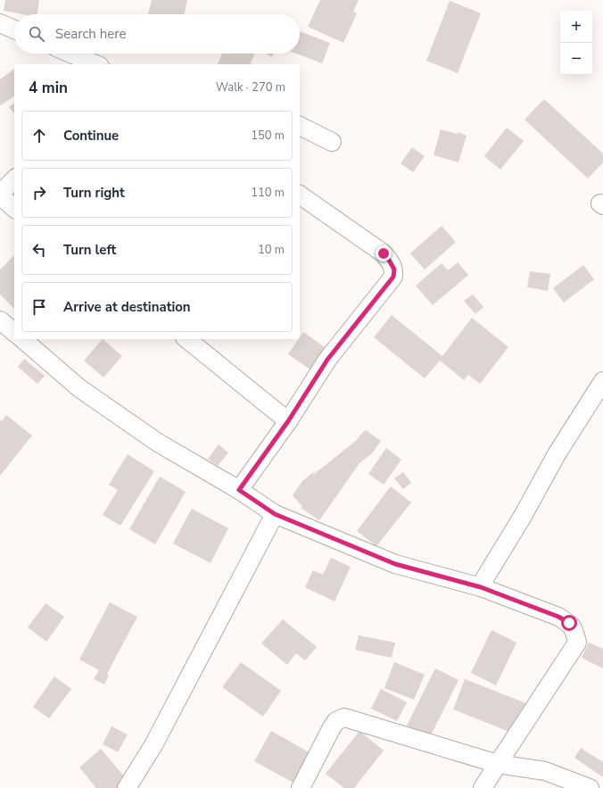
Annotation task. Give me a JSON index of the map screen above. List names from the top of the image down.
{
  "page": {
    "map_buttons": ["+", "−"],
    "search": "Search here",
    "heading": ["4 min", "Walk · 270 m"],
    "list": [
      ["Continue", "150 m"],
      ["Turn right", "110 m"],
      ["Turn left", "10 m"],
      "Arrive at destination"
    ]
  }
}
